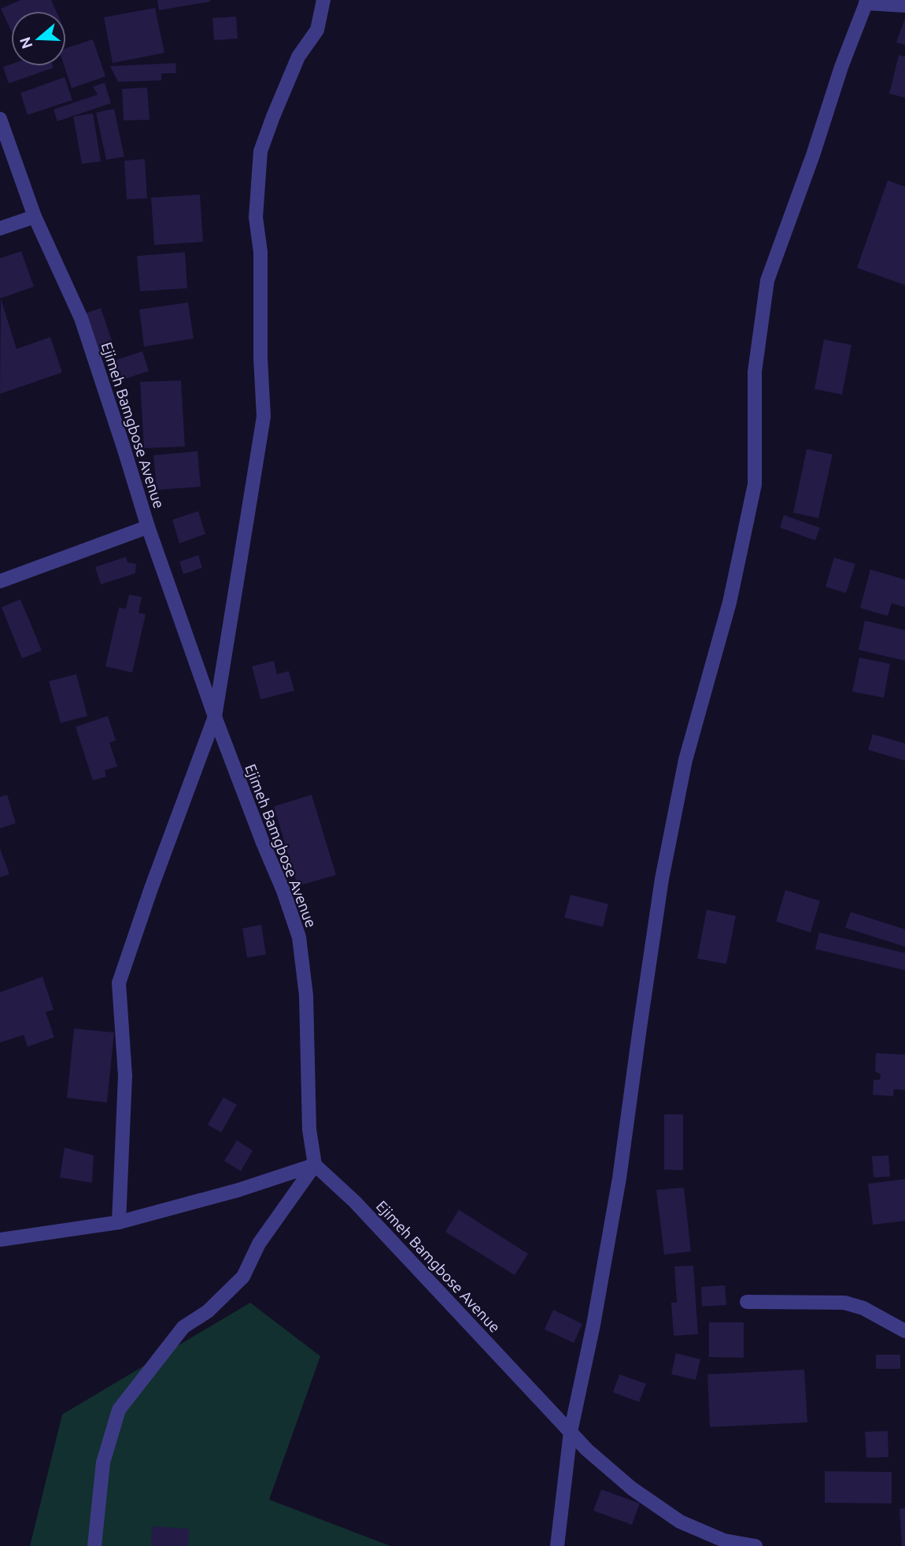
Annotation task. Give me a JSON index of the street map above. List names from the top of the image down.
{
  "streets": {
    "street": ["Ejimeh Bamgbose Avenue"]
  },
  "north": "left"
}
